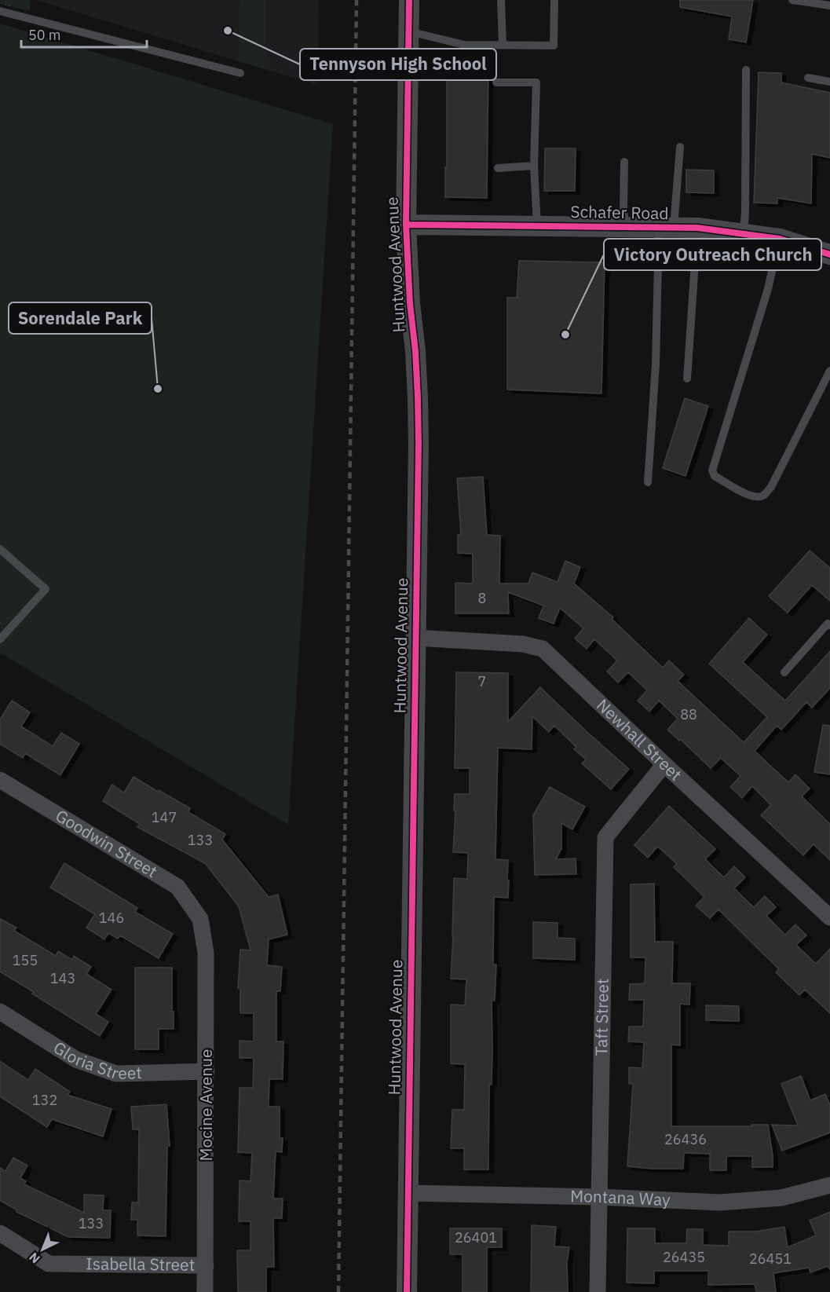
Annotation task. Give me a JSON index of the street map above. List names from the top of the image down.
{
  "streets": {
    "street": [
      "Schafer Road",
      "Huntwood Avenue",
      "Newhall Street",
      "Goodwin Street",
      "Taft Street",
      "Gloria Street",
      "Mocine Avenue",
      "Montana Way",
      "Isabella Street"
    ]
  },
  "crossings": [
    ["Schafer Road", "Huntwood Avenue"],
    ["Huntwood Avenue", "Newhall Street"],
    ["Huntwood Avenue", "Montana Way"],
    ["Newhall Street", "Taft Street"],
    ["Goodwin Street", "Mocine Avenue"],
    ["Taft Street", "Montana Way"],
    ["Gloria Street", "Mocine Avenue"],
    ["Mocine Avenue", "Isabella Street"]
  ],
  "places": ["Tennyson High School", "Victory Outreach Church", "Sorendale Park"],
  "house_numbers": [
    "8",
    "7",
    "88",
    "147",
    "133",
    "146",
    "155",
    "143",
    "132",
    "26436",
    "133",
    "26401",
    "26435",
    "26451"
  ],
  "scale_bar": "50 m",
  "north": "bottom left"
}
